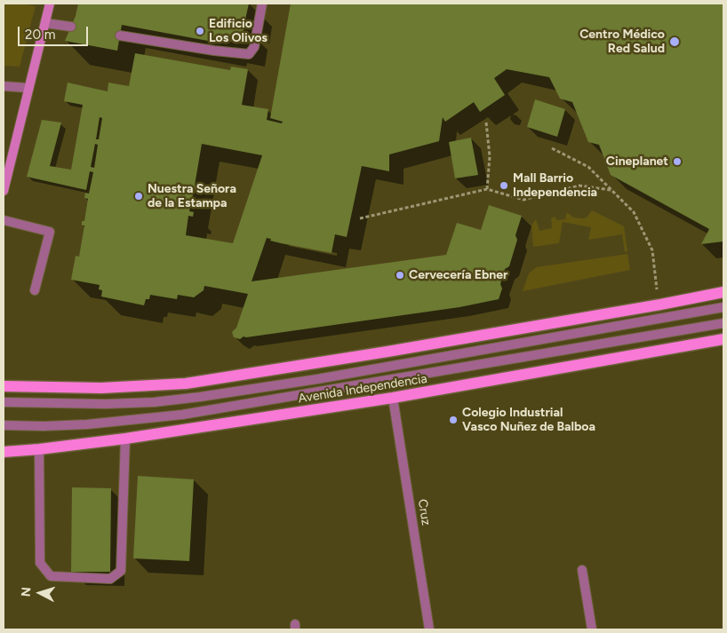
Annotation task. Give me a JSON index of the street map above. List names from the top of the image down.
{
  "streets": {
    "main road": ["Avenida Independencia"],
    "street": ["Cruz"]
  },
  "crossings": [
    ["Avenida Independencia", "Cruz"]
  ],
  "places": [
    "Edificio Los Olivos",
    "Centro Médico Red Salud",
    "Cineplanet",
    "Mall Barrio Independencia",
    "Nuestra Señora de la Estampa",
    "Cervecería Ebner",
    "Colegio Industrial Vasco Nuñez de Balboa"
  ],
  "scale_bar": "20 m",
  "north": "left"
}
